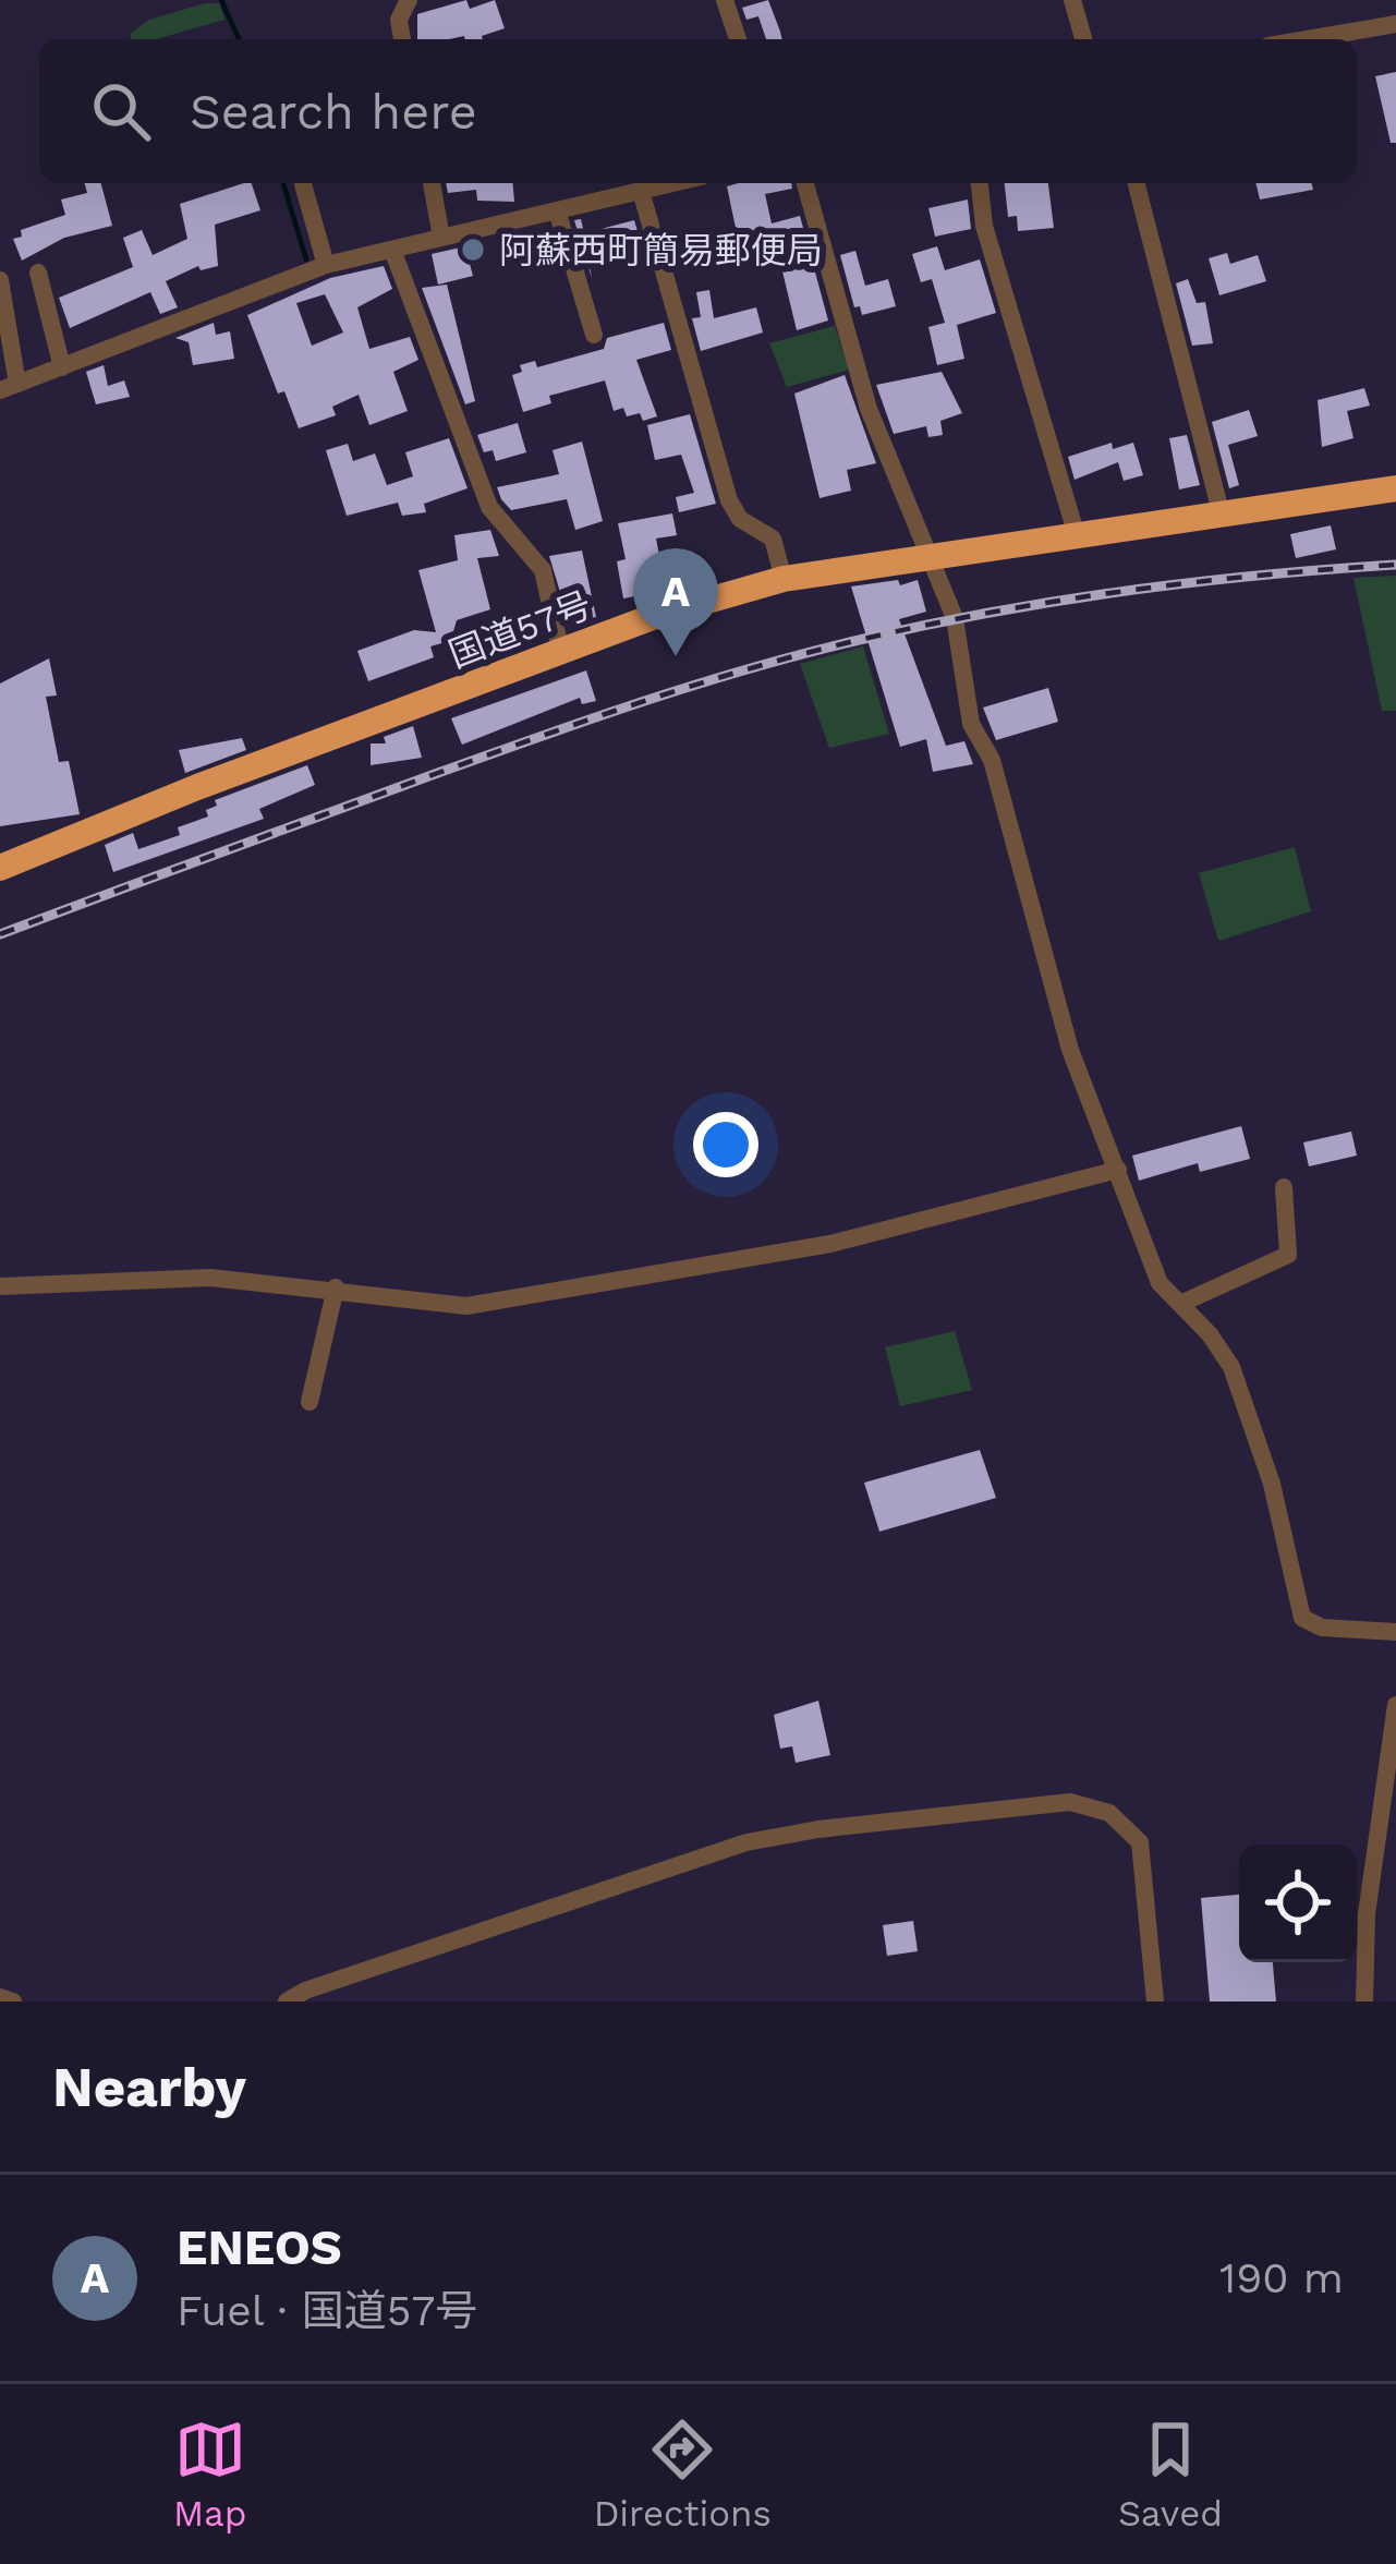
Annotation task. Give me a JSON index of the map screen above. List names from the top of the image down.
{
  "streets": {
    "highway": ["国道57号"]
  },
  "places": ["阿蘇西町簡易郵便局"],
  "page": {
    "search": "Search here",
    "pins": "A",
    "heading": "Nearby",
    "list": [
      {
        "mark": "A",
        "name": "ENEOS",
        "note": "Fuel · 国道57号",
        "value": "190 m"
      }
    ],
    "nav": ["Map", "Directions", "Saved"]
  }
}
